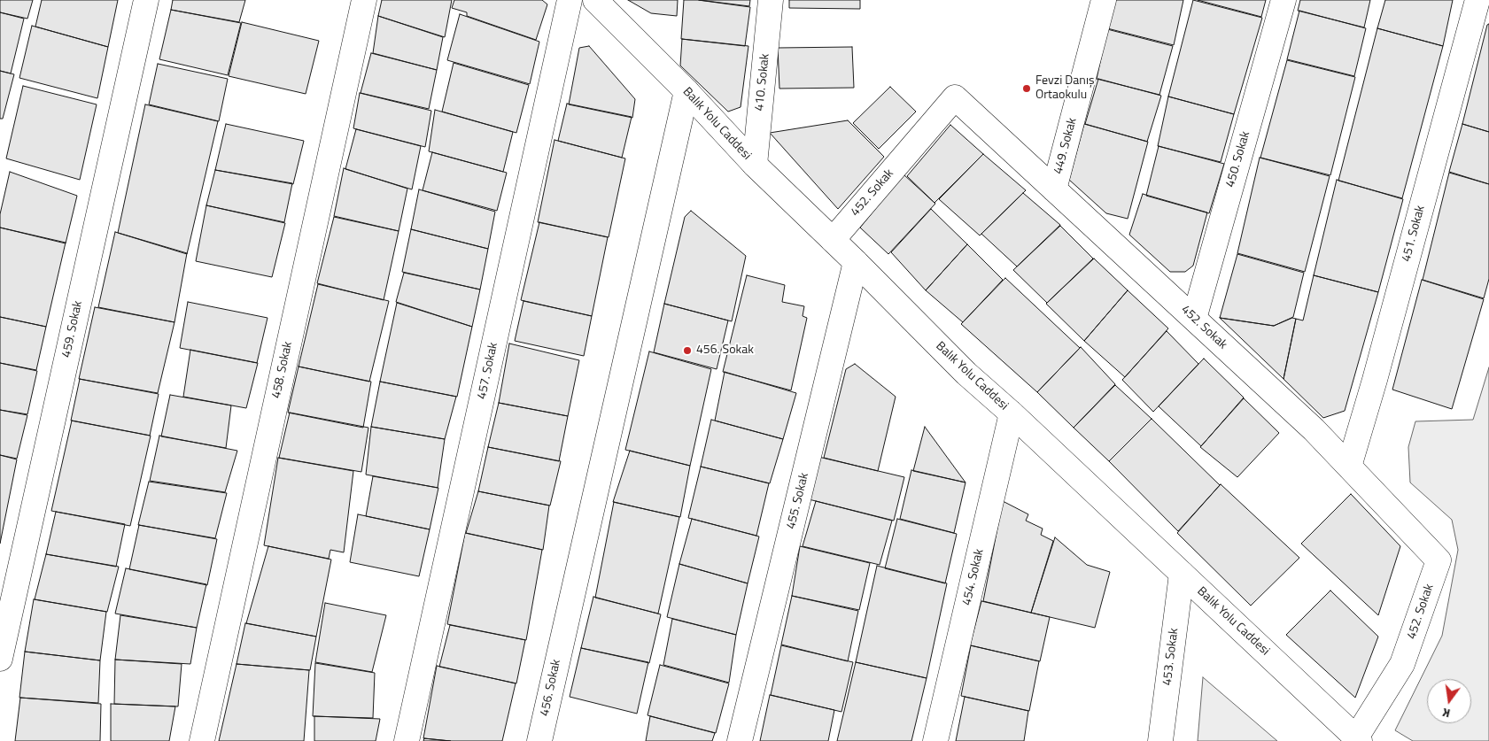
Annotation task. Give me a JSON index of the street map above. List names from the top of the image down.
{
  "streets": {
    "street": [
      "410. Sokak",
      "Balık Yolu Caddesi",
      "449. Sokak",
      "450. Sokak",
      "452. Sokak",
      "451. Sokak",
      "459. Sokak",
      "458. Sokak",
      "457. Sokak",
      "455. Sokak",
      "454. Sokak",
      "453. Sokak",
      "456. Sokak"
    ]
  },
  "crossings": [
    ["410. Sokak", "Balık Yolu Caddesi"],
    ["Balık Yolu Caddesi", "452. Sokak"],
    ["Balık Yolu Caddesi", "455. Sokak"],
    ["Balık Yolu Caddesi", "454. Sokak"],
    ["Balık Yolu Caddesi", "453. Sokak"],
    ["Balık Yolu Caddesi", "456. Sokak"],
    ["449. Sokak", "452. Sokak"],
    ["450. Sokak", "452. Sokak"],
    ["452. Sokak", "451. Sokak"]
  ],
  "places": ["Fevzi Danış Ortaokulu", "456. Sokak"],
  "north": "bottom"
}
